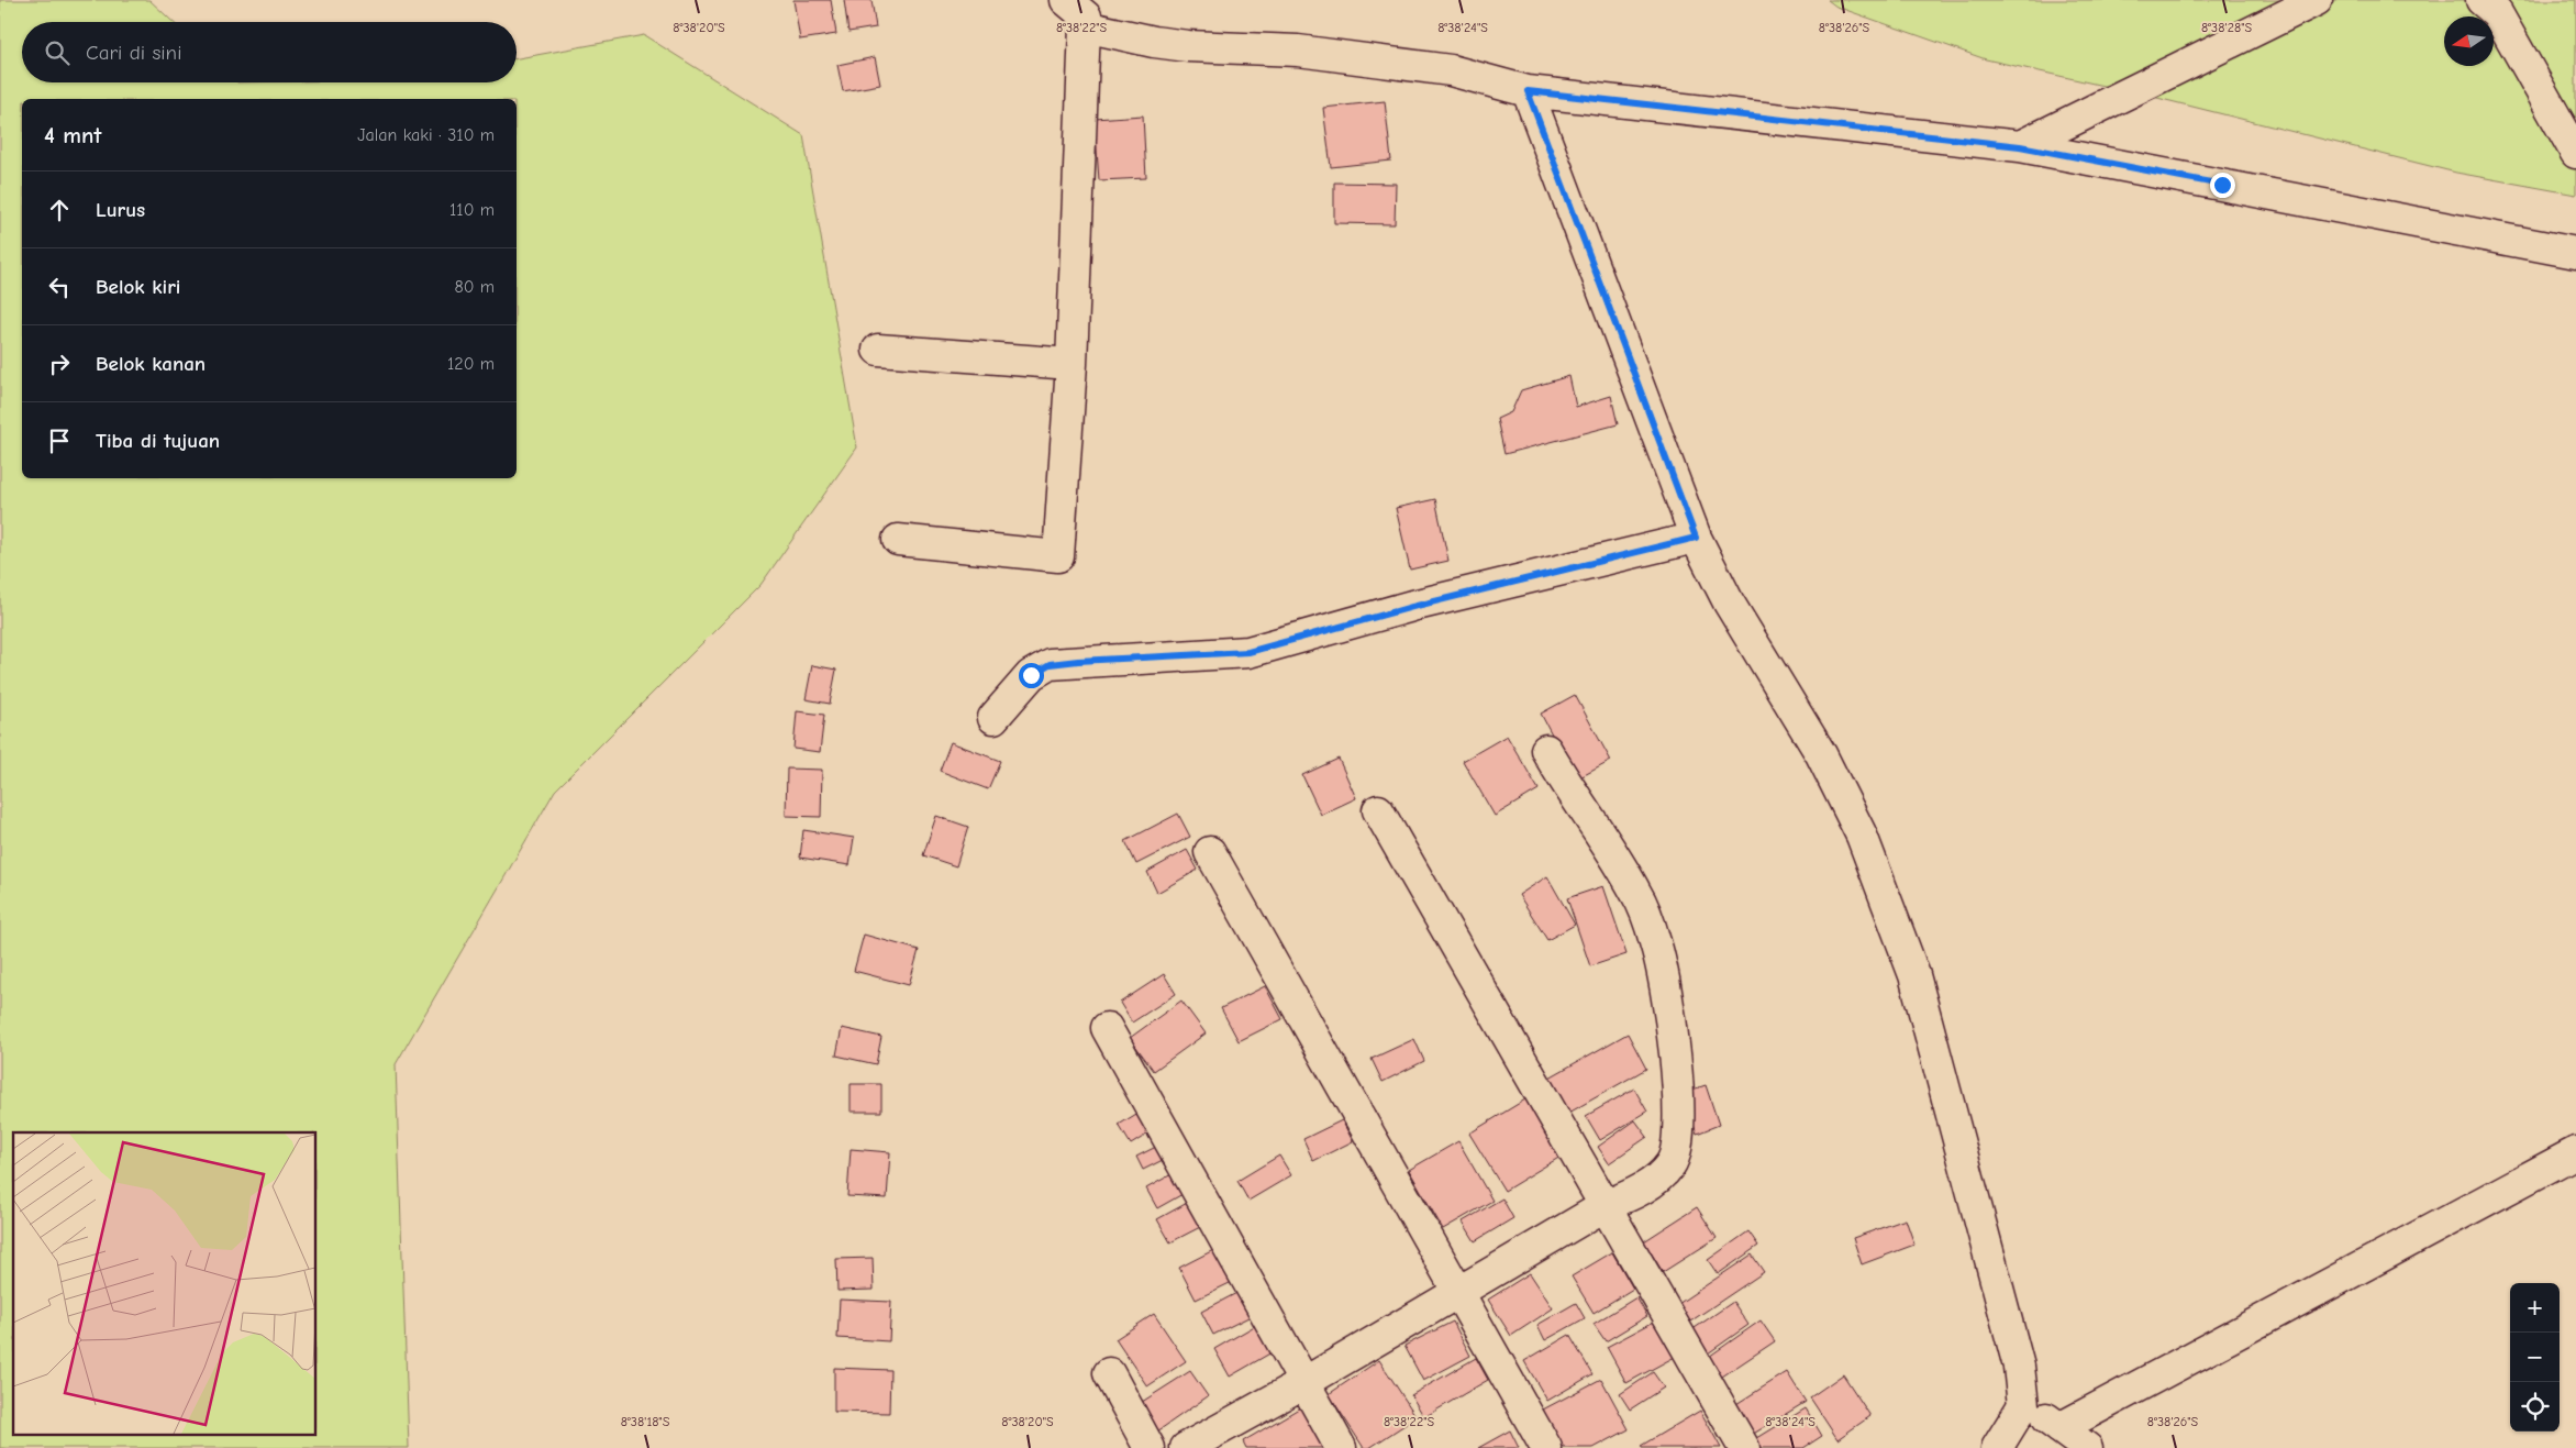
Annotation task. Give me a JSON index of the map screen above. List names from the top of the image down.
{
  "north": "left",
  "page": {
    "search": "Cari di sini",
    "heading": ["4 mnt", "Jalan kaki · 310 m"],
    "list": [
      ["Lurus", "110 m"],
      ["Belok kiri", "80 m"],
      ["Belok kanan", "120 m"],
      "Tiba di tujuan"
    ],
    "map_buttons": ["+", "−"]
  },
  "coordinates": [
    "8°38'20\"S",
    "8°38'22\"S",
    "8°38'24\"S",
    "8°38'26\"S",
    "8°38'28\"S",
    "8°38'18\"S"
  ]
}
